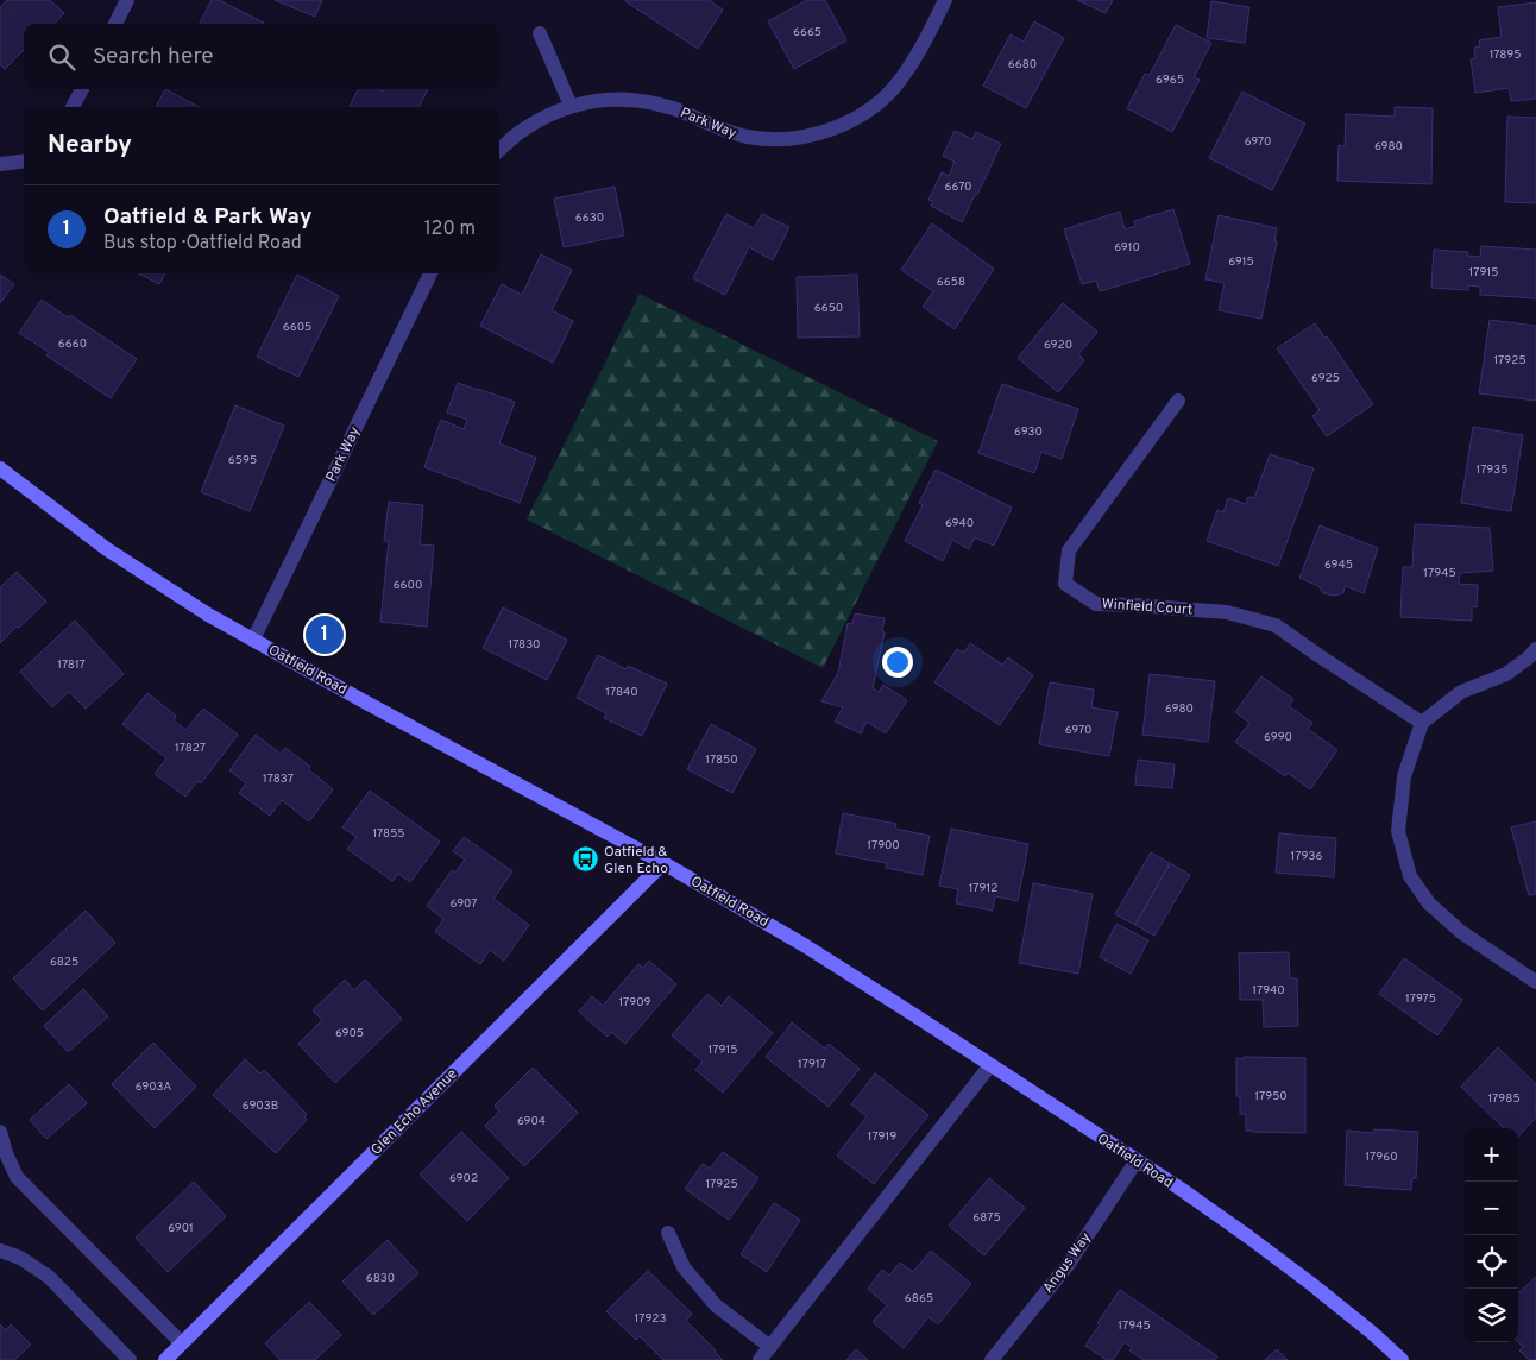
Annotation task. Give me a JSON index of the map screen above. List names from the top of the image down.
{
  "streets": {
    "main road": ["Oatfield Road", "Glen Echo Avenue"],
    "street": ["Park Way", "Winfield Court", "Angus Way"]
  },
  "crossings": [
    ["Park Way", "Oatfield Road"],
    ["Oatfield Road", "Glen Echo Avenue"],
    ["Oatfield Road", "Angus Way"]
  ],
  "places": {
    "bus stop": ["Oatfield & Glen Echo"]
  },
  "house_numbers": [
    "6665",
    "17895",
    "6680",
    "6965",
    "6970",
    "6980",
    "6670",
    "6630",
    "6910",
    "6915",
    "17915",
    "6658",
    "6650",
    "6605",
    "6660",
    "6920",
    "17925",
    "6925",
    "6930",
    "6595",
    "17935",
    "6940",
    "6945",
    "17945",
    "6600",
    "17830",
    "17817",
    "17840",
    "6980",
    "6970",
    "6990",
    "17827",
    "17850",
    "17837",
    "17855",
    "17900",
    "17936",
    "17912",
    "6907",
    "6825",
    "17940",
    "17975",
    "17909",
    "6905",
    "17915",
    "17917",
    "6903A",
    "17950",
    "17985",
    "6903B",
    "6904",
    "17919",
    "17960",
    "6902",
    "17925",
    "6875",
    "6901",
    "6830",
    "6865",
    "17923",
    "17945"
  ],
  "page": {
    "search": "Search here",
    "heading": "Nearby",
    "list": [
      {
        "mark": "1",
        "name": "Oatfield & Park Way",
        "note": "Bus stop · Oatfield Road",
        "value": "120 m"
      }
    ],
    "pins": "1",
    "map_buttons": ["+", "−"]
  }
}
